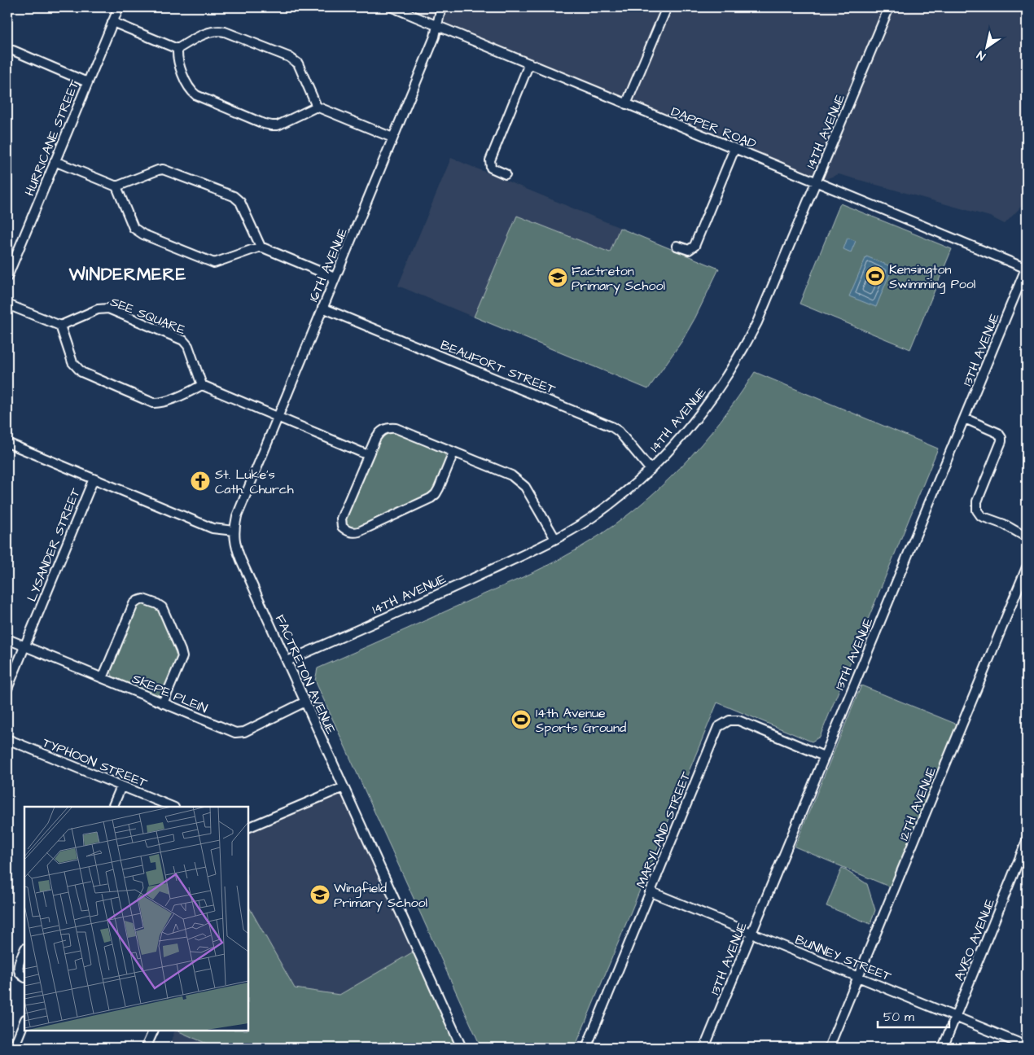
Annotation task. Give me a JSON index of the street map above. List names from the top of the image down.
{
  "streets": {
    "street": [
      "DAPPER ROAD",
      "14TH AVENUE",
      "HURRICANE STREET",
      "16TH AVENUE",
      "SEE SQUARE",
      "13TH AVENUE",
      "BEAUFORT STREET",
      "LYSANDER STREET",
      "FACTRETON AVENUE",
      "SKEPE PLEIN",
      "TYPHOON STREET",
      "12TH AVENUE",
      "MARYLAND STREET",
      "AVRO AVENUE",
      "BUNNEY STREET"
    ]
  },
  "crossings": [
    ["DAPPER ROAD", "14TH AVENUE"],
    ["DAPPER ROAD", "16TH AVENUE"],
    ["DAPPER ROAD", "13TH AVENUE"],
    ["14TH AVENUE", "BEAUFORT STREET"],
    ["14TH AVENUE", "FACTRETON AVENUE"],
    ["16TH AVENUE", "BEAUFORT STREET"],
    ["16TH AVENUE", "FACTRETON AVENUE"],
    ["13TH AVENUE", "MARYLAND STREET"],
    ["13TH AVENUE", "BUNNEY STREET"],
    ["LYSANDER STREET", "SKEPE PLEIN"],
    ["FACTRETON AVENUE", "SKEPE PLEIN"],
    ["12TH AVENUE", "BUNNEY STREET"],
    ["MARYLAND STREET", "BUNNEY STREET"],
    ["AVRO AVENUE", "BUNNEY STREET"]
  ],
  "districts": ["WINDERMERE"],
  "places": {
    "sports": ["Kensington Swimming Pool", "14th Avenue Sports Ground"],
    "school or university": ["Factreton Primary School", "Wingfield Primary School"],
    "church": ["St. Luke's Cath. Church"]
  },
  "scale_bar": "50 m",
  "north": "bottom left"
}
